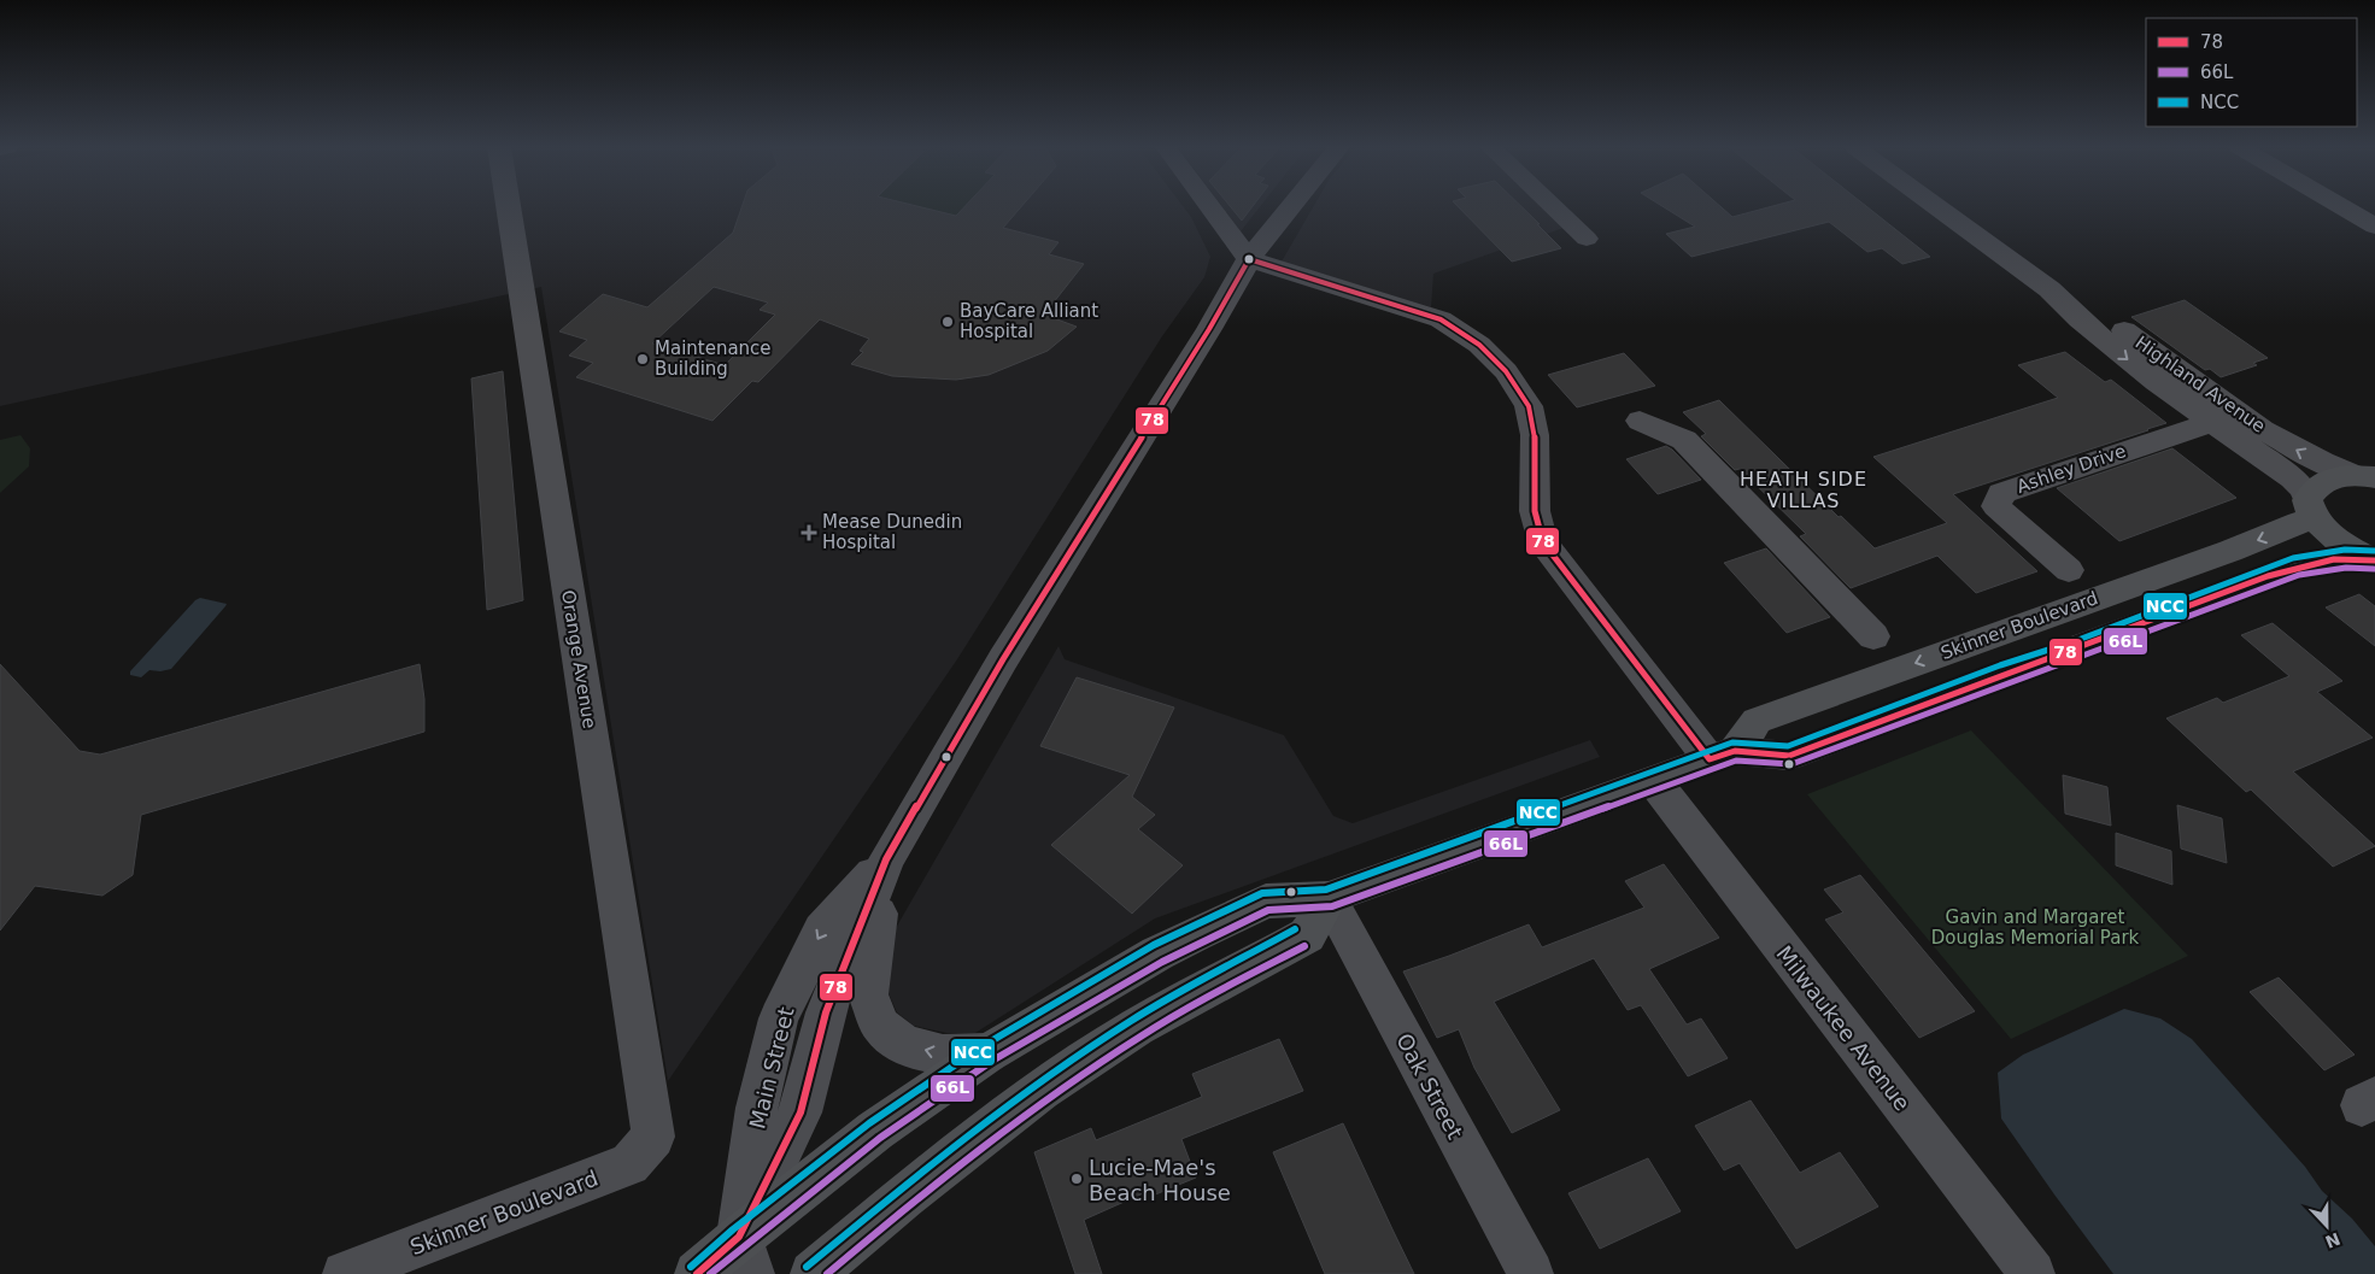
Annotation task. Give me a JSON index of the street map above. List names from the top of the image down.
{
  "streets": {
    "main road": ["Skinner Boulevard", "Main Street"],
    "street": [
      "Highland Avenue",
      "Ashley Drive",
      "Orange Avenue",
      "Milwaukee Avenue",
      "Oak Street"
    ]
  },
  "crossings": [
    ["Highland Avenue", "Ashley Drive"],
    ["Highland Avenue", "Skinner Boulevard"],
    ["Skinner Boulevard", "Orange Avenue"]
  ],
  "one_way": ["Skinner Boulevard"],
  "districts": ["HEATH SIDE VILLAS"],
  "parks": ["Gavin and Margaret Douglas Memorial Park"],
  "places": {
    "other": ["BayCare Alliant Hospital", "Maintenance Building", "Lucie-Mae's Beach House"],
    "health": ["Mease Dunedin Hospital"]
  },
  "lines": ["transit line 78", "transit line NCC", "transit line 66L"],
  "legend": ["78", "66L", "NCC"],
  "north": "bottom"
}
